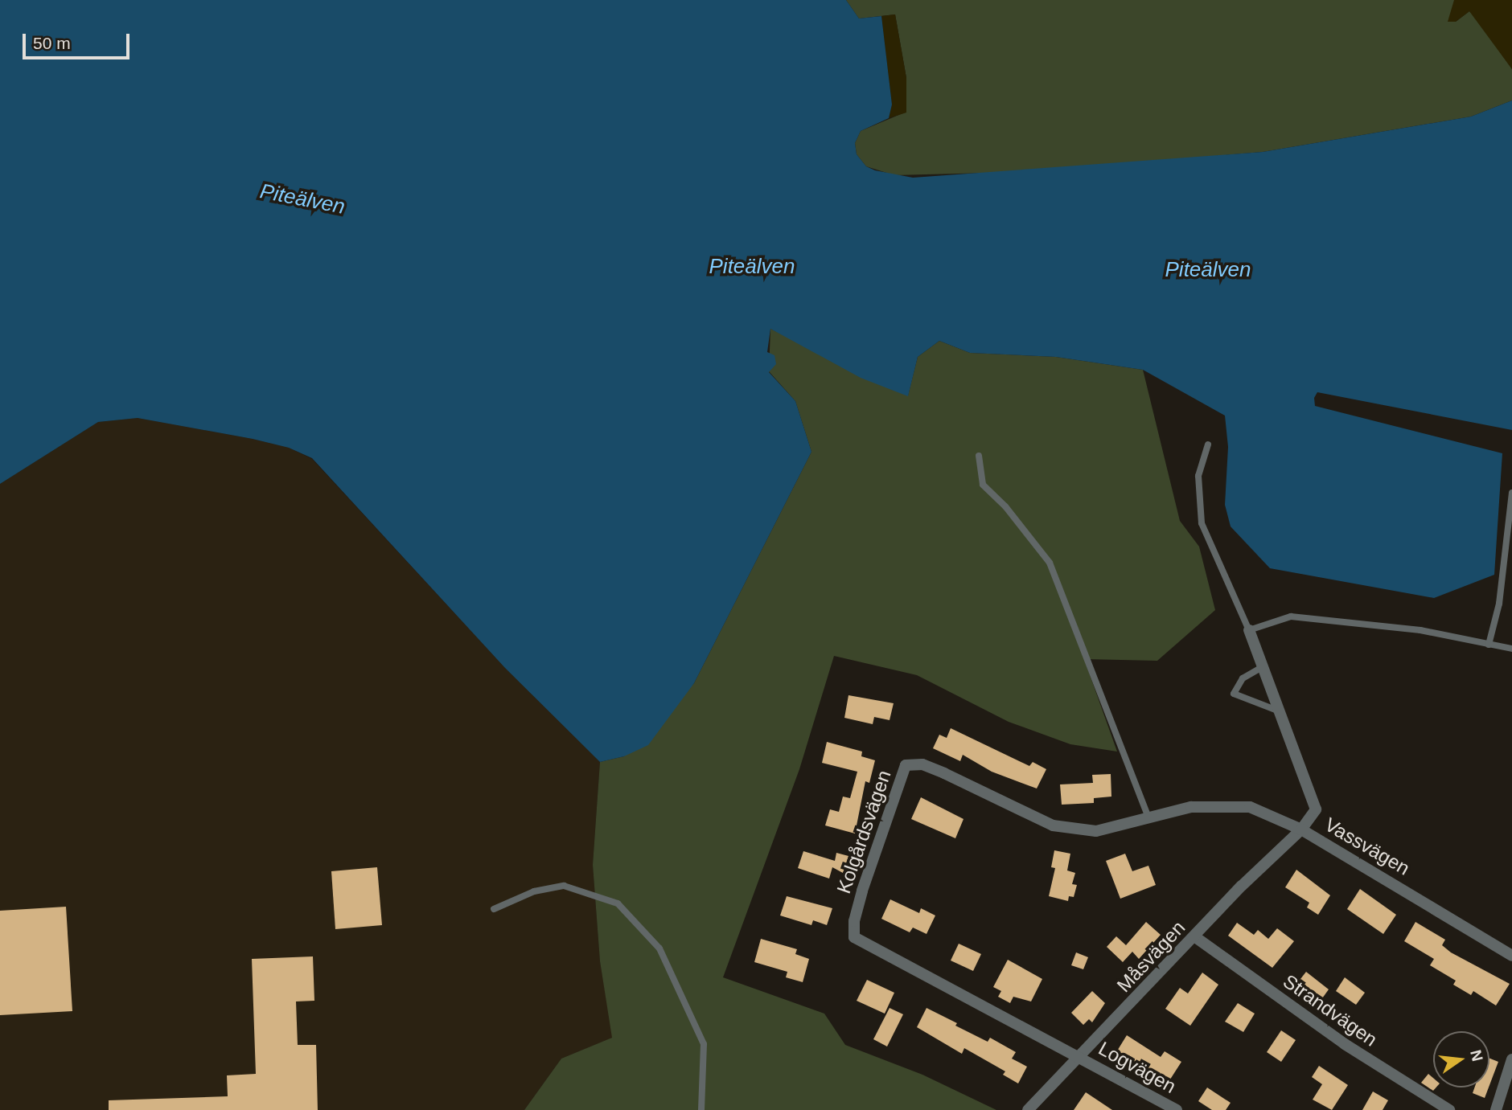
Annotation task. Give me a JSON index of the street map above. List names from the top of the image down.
{
  "streets": {
    "street": [
      "Kolgårdsvägen",
      "Vassvägen",
      "Måsvägen",
      "Strandvägen",
      "Logvägen"
    ]
  },
  "crossings": [
    ["Kolgårdsvägen", "Vassvägen"],
    ["Kolgårdsvägen", "Måsvägen"],
    ["Kolgårdsvägen", "Logvägen"],
    ["Vassvägen", "Måsvägen"],
    ["Måsvägen", "Strandvägen"],
    ["Måsvägen", "Logvägen"]
  ],
  "water": ["Piteälven"],
  "scale_bar": "50 m",
  "north": "right"
}
